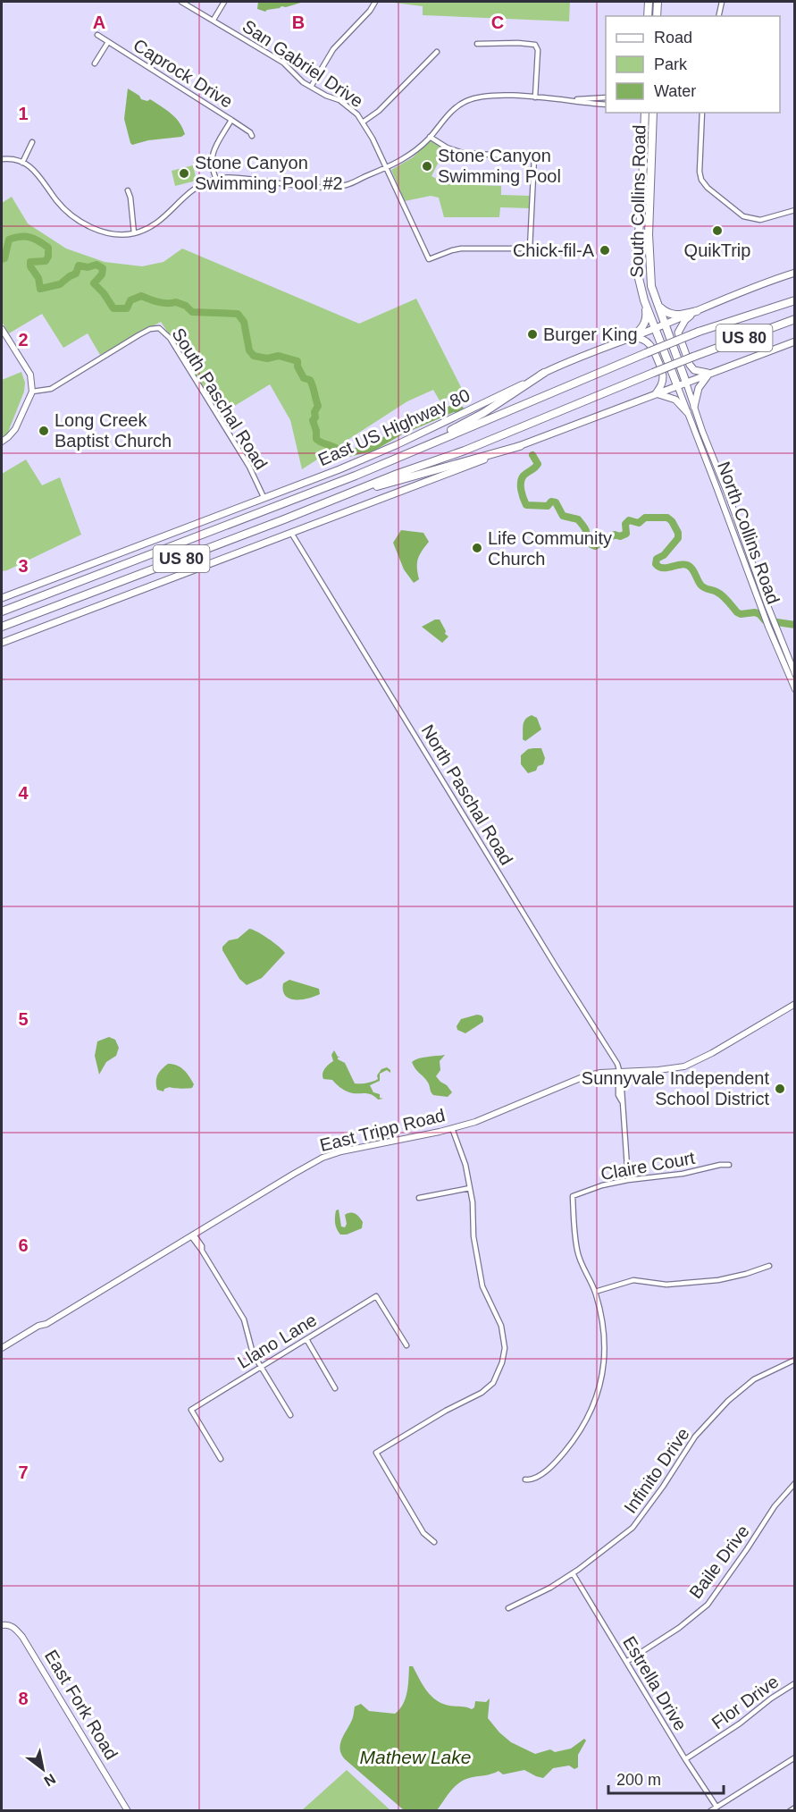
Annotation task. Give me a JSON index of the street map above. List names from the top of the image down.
{
  "streets": {
    "highway": ["US 80"],
    "main road": ["South Collins Road", "East US Highway 80"],
    "street": [
      "San Gabriel Drive",
      "Caprock Drive",
      "South Paschal Road",
      "North Collins Road",
      "North Paschal Road",
      "East Tripp Road",
      "Claire Court",
      "Llano Lane",
      "Infinito Drive",
      "Baile Drive",
      "Estrella Drive",
      "Flor Drive",
      "East Fork Road"
    ]
  },
  "crossings": [
    ["South Collins Road", "East US Highway 80"],
    ["South Collins Road", "North Collins Road"],
    ["South Paschal Road", "East US Highway 80"],
    ["North Paschal Road", "East Tripp Road"],
    ["Infinito Drive", "Estrella Drive"],
    ["Baile Drive", "Estrella Drive"],
    ["Estrella Drive", "Flor Drive"]
  ],
  "water": ["Mathew Lake"],
  "places": [
    "Stone Canyon Swimming Pool",
    "Stone Canyon Swimming Pool #2",
    "QuikTrip",
    "Chick-fil-A",
    "Burger King",
    "Long Creek Baptist Church",
    "Life Community Church",
    "Sunnyvale Independent School District"
  ],
  "legend": ["Road", "Park", "Water"],
  "scale_bar": "200 m",
  "north": "bottom right",
  "grid": {
    "columns": ["A", "B", "C"],
    "rows": [
      "1",
      "2",
      "3",
      "4",
      "5",
      "6",
      "7",
      "8"
    ]
  }
}
